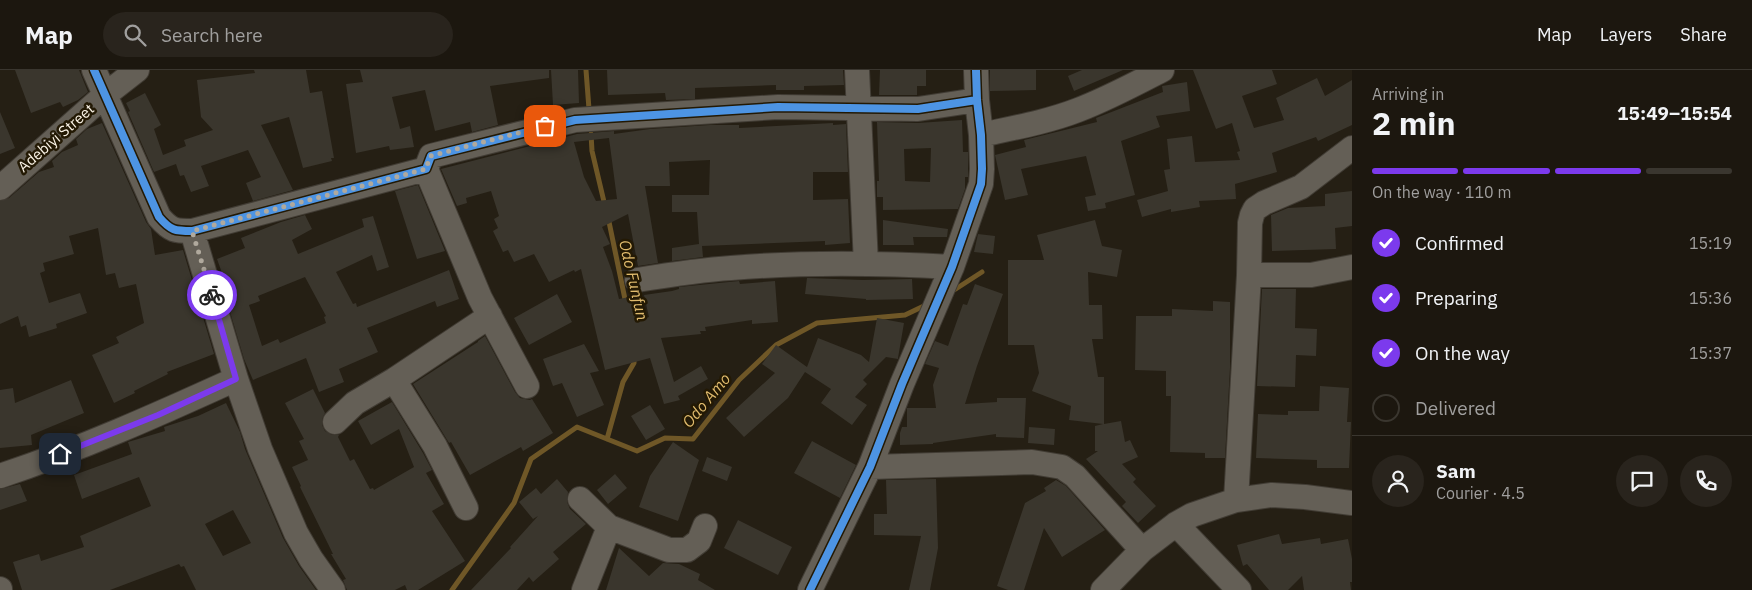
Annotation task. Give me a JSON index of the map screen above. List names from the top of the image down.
{
  "streets": {
    "street": ["Adebiyi Street"]
  },
  "water": ["Odo Funfun", "Odo Amo"],
  "page": {
    "header": "Map",
    "search": "Search here",
    "nav": ["Map", "Layers", "Share"],
    "heading": ["2 min", "Arriving in", "15:49–15:54"],
    "panel": ["Sam", "Courier · 4.5"],
    "bar": "On the way · 110 m",
    "list": [
      ["Confirmed", "15:19"],
      ["Preparing", "15:36"],
      ["On the way", "15:37"],
      "Delivered"
    ]
  }
}
